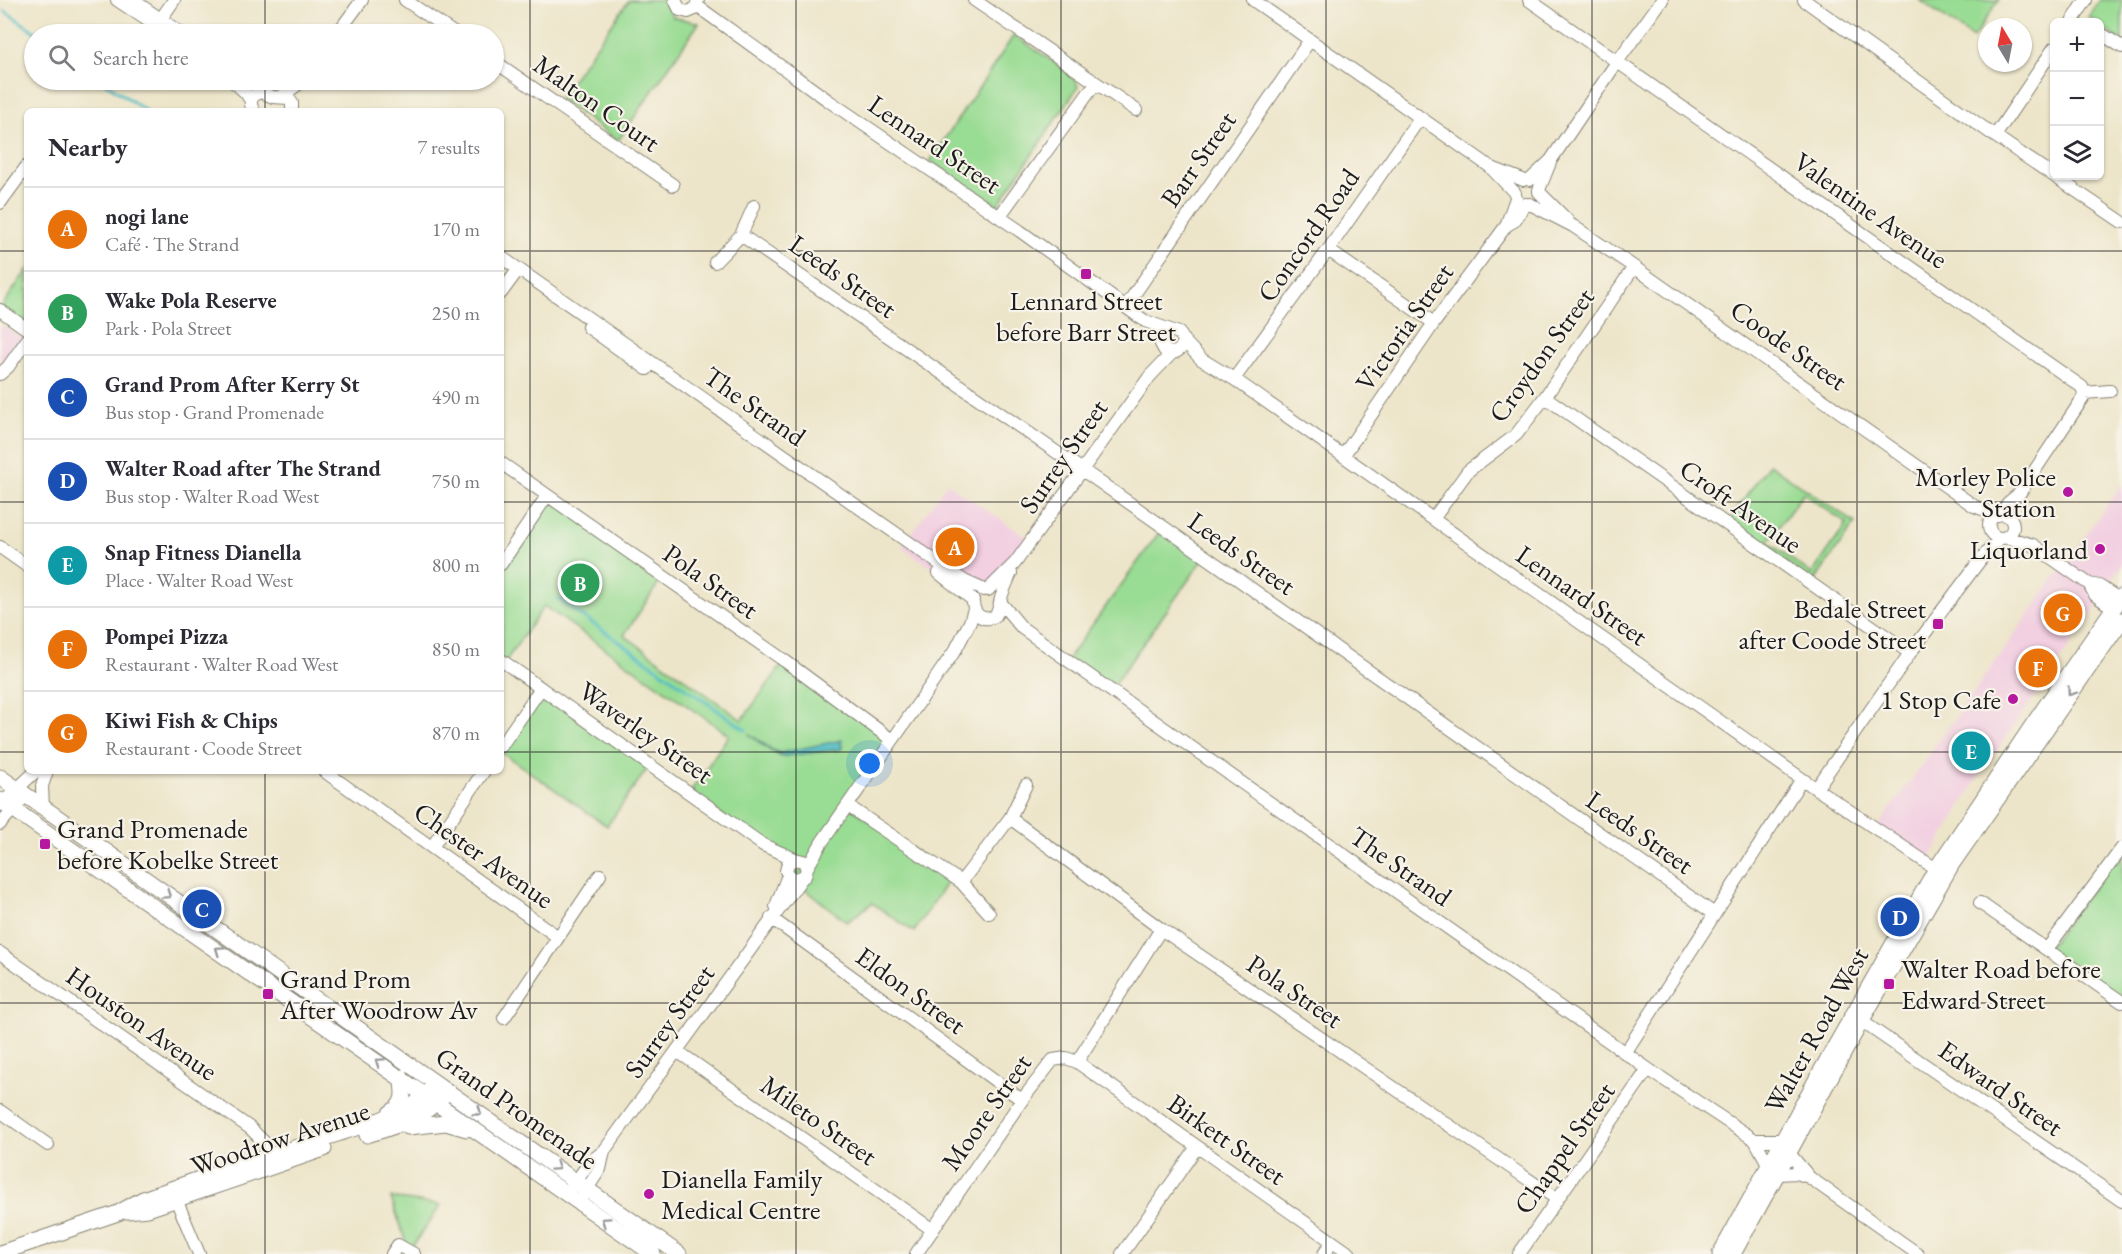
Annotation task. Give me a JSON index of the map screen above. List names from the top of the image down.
{
  "streets": {
    "main road": ["Walter Road West", "Grand Promenade", "Woodrow Avenue"],
    "street": [
      "Malton Court",
      "Lennard Street",
      "Barr Street",
      "Valentine Avenue",
      "Concord Road",
      "Leeds Street",
      "Victoria Street",
      "Coode Street",
      "Croydon Street",
      "The Strand",
      "Surrey Street",
      "Croft Avenue",
      "Pola Street",
      "Waverley Street",
      "Chester Avenue",
      "Eldon Street",
      "Houston Avenue",
      "Edward Street",
      "Moore Street",
      "Mileto Street",
      "Birkett Street",
      "Chappel Street"
    ]
  },
  "crossings": [
    ["Lennard Street", "Barr Street"],
    ["Lennard Street", "Concord Road"],
    ["Lennard Street", "Victoria Street"],
    ["Lennard Street", "Croydon Street"],
    ["Lennard Street", "Surrey Street"],
    ["Lennard Street", "Walter Road West"],
    ["Barr Street", "Coode Street"],
    ["Concord Road", "Coode Street"],
    ["Leeds Street", "Surrey Street"],
    ["Victoria Street", "Coode Street"],
    ["Coode Street", "Croydon Street"],
    ["Croydon Street", "Croft Avenue"],
    ["The Strand", "Surrey Street"],
    ["The Strand", "Walter Road West"],
    ["The Strand", "Chappel Street"],
    ["Surrey Street", "Pola Street"],
    ["Surrey Street", "Waverley Street"],
    ["Surrey Street", "Eldon Street"],
    ["Surrey Street", "Grand Promenade"],
    ["Surrey Street", "Mileto Street"],
    ["Pola Street", "Moore Street"],
    ["Pola Street", "Chappel Street"],
    ["Eldon Street", "Moore Street"],
    ["Houston Avenue", "Woodrow Avenue"],
    ["Walter Road West", "Edward Street"],
    ["Grand Promenade", "Woodrow Avenue"],
    ["Moore Street", "Mileto Street"],
    ["Moore Street", "Birkett Street"]
  ],
  "places": {
    "transit": [
      "Lennard Street before Barr Street",
      "Bedale Street after Coode Street",
      "Grand Promenade before Kobelke Street",
      "Walter Road before Edward Street",
      "Grand Prom After Woodrow Av"
    ],
    "other": [
      "Morley Police Station",
      "Liquorland",
      "1 Stop Cafe",
      "Dianella Family Medical Centre"
    ]
  },
  "north": "top",
  "page": {
    "map_buttons": ["+", "−"],
    "search": "Search here",
    "heading": ["Nearby", "7 results"],
    "list": [
      {
        "mark": "A",
        "name": "nogi lane",
        "note": "Café · The Strand",
        "value": "170 m"
      },
      {
        "mark": "B",
        "name": "Wake Pola Reserve",
        "note": "Park · Pola Street",
        "value": "250 m"
      },
      {
        "mark": "C",
        "name": "Grand Prom After Kerry St",
        "note": "Bus stop · Grand Promenade",
        "value": "490 m"
      },
      {
        "mark": "D",
        "name": "Walter Road after The Strand",
        "note": "Bus stop · Walter Road West",
        "value": "750 m"
      },
      {
        "mark": "E",
        "name": "Snap Fitness Dianella",
        "note": "Place · Walter Road West",
        "value": "800 m"
      },
      {
        "mark": "F",
        "name": "Pompei Pizza",
        "note": "Restaurant · Walter Road West",
        "value": "850 m"
      },
      {
        "mark": "G",
        "name": "Kiwi Fish & Chips",
        "note": "Restaurant · Coode Street",
        "value": "870 m"
      }
    ],
    "pins": [
      "A",
      "B",
      "G",
      "F",
      "E",
      "C",
      "D"
    ]
  }
}
